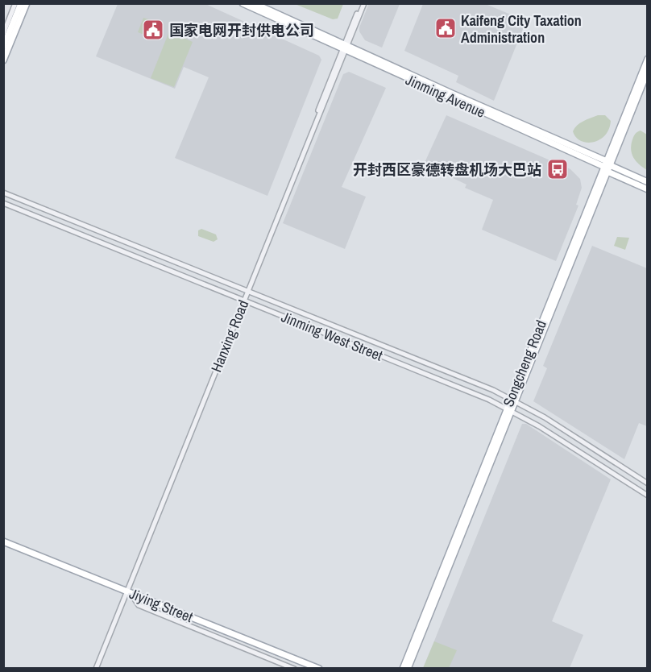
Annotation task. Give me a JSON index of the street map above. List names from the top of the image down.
{
  "streets": {
    "main road": ["Jinming Avenue", "Songcheng Road", "Jiying Street"],
    "street": ["Hanxing Road", "Jinming West Street"]
  },
  "crossings": [
    ["Jinming Avenue", "Hanxing Road"],
    ["Jinming Avenue", "Songcheng Road"],
    ["Hanxing Road", "Jinming West Street"],
    ["Hanxing Road", "Jiying Street"],
    ["Jinming West Street", "Songcheng Road"]
  ],
  "places": {
    "public building": ["Kaifeng City Taxation Administration", "国家电网开封供电公司"],
    "bus stop": ["开封西区豪德转盘机场大巴站"]
  }
}
